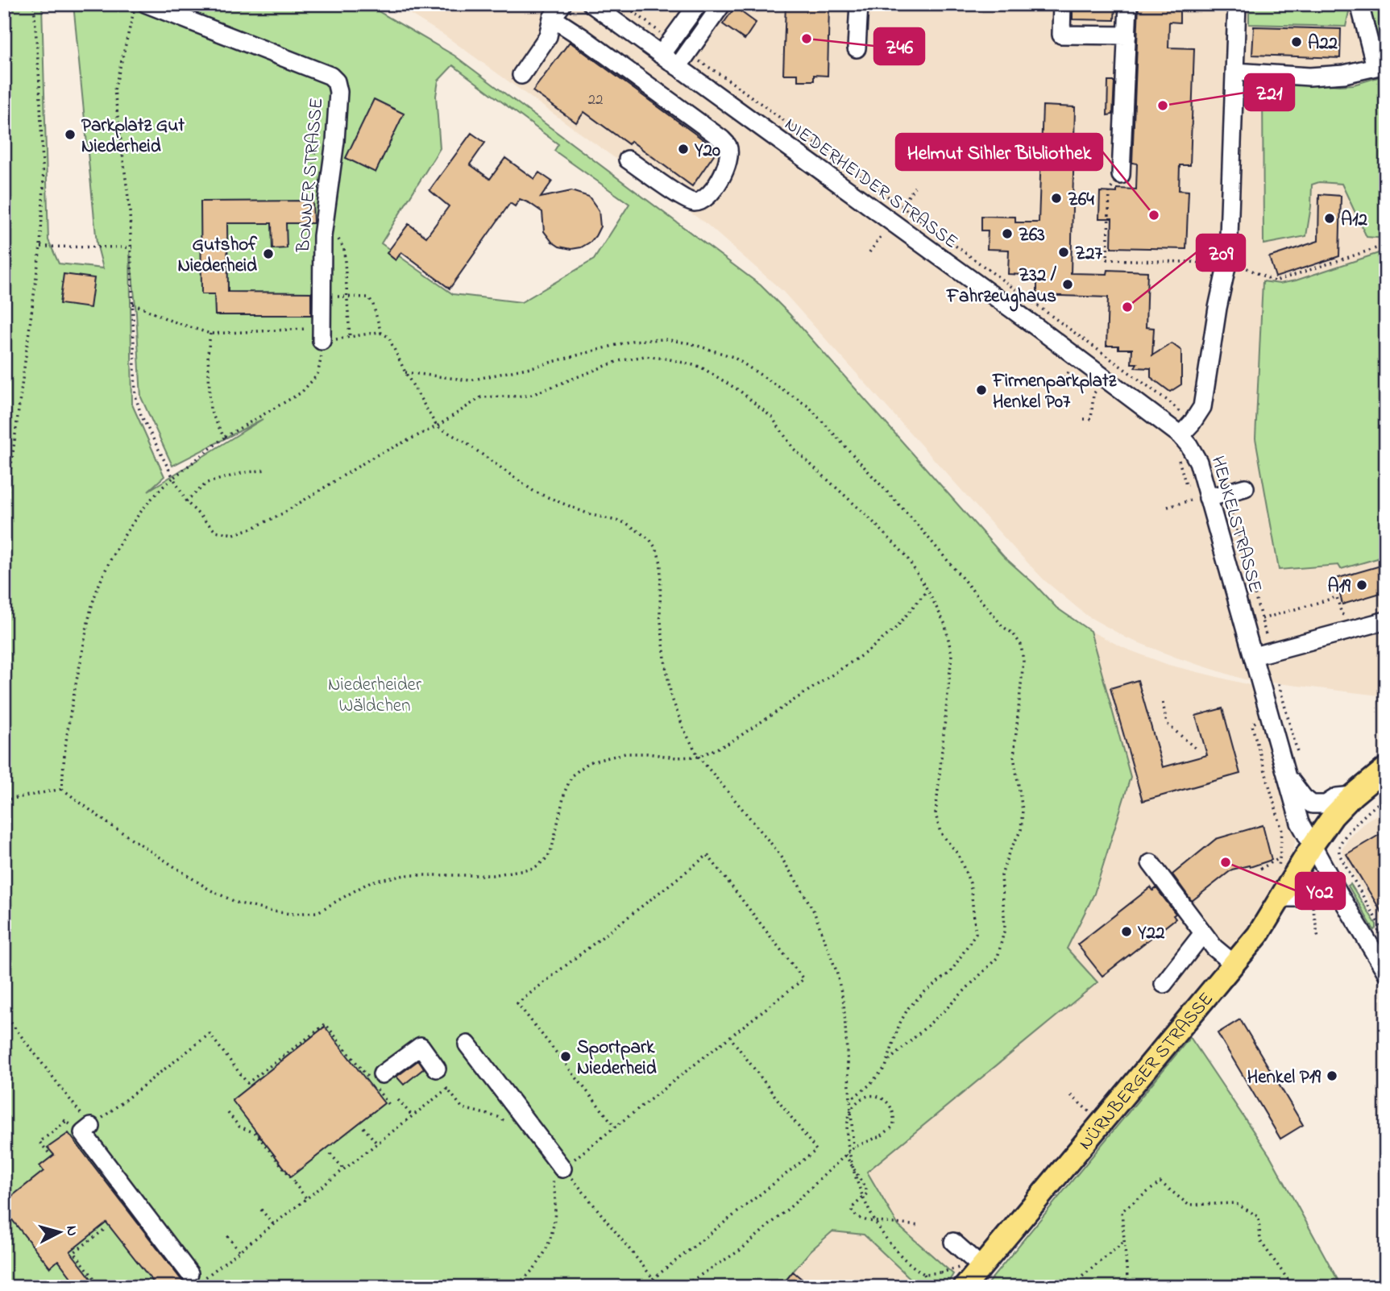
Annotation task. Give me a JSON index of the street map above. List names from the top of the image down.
{
  "streets": {
    "main road": ["NÜRNBERGER STRASSE"],
    "street": ["BONNER STRASSE", "NIEDERHEIDER STRASSE", "HENKELSTRASSE"]
  },
  "crossings": [
    ["NIEDERHEIDER STRASSE", "HENKELSTRASSE"],
    ["HENKELSTRASSE", "NÜRNBERGER STRASSE"]
  ],
  "parks": ["Niederheider Wäldchen"],
  "places": [
    "Z46",
    "A22",
    "Z21",
    "Parkplatz Gut Niederheid",
    "Y20",
    "Z64",
    "Helmut Sihler Bibliothek",
    "A12",
    "Z63",
    "Z27",
    "Gutshof Niederheid",
    "Z32 / Fahrzeughaus",
    "Z09",
    "Firmenparkplatz Henkel P07",
    "A19",
    "Y02",
    "Y22",
    "Sportpark Niederheid",
    "Henkel P19"
  ],
  "house_numbers": ["22"],
  "north": "right"
}
